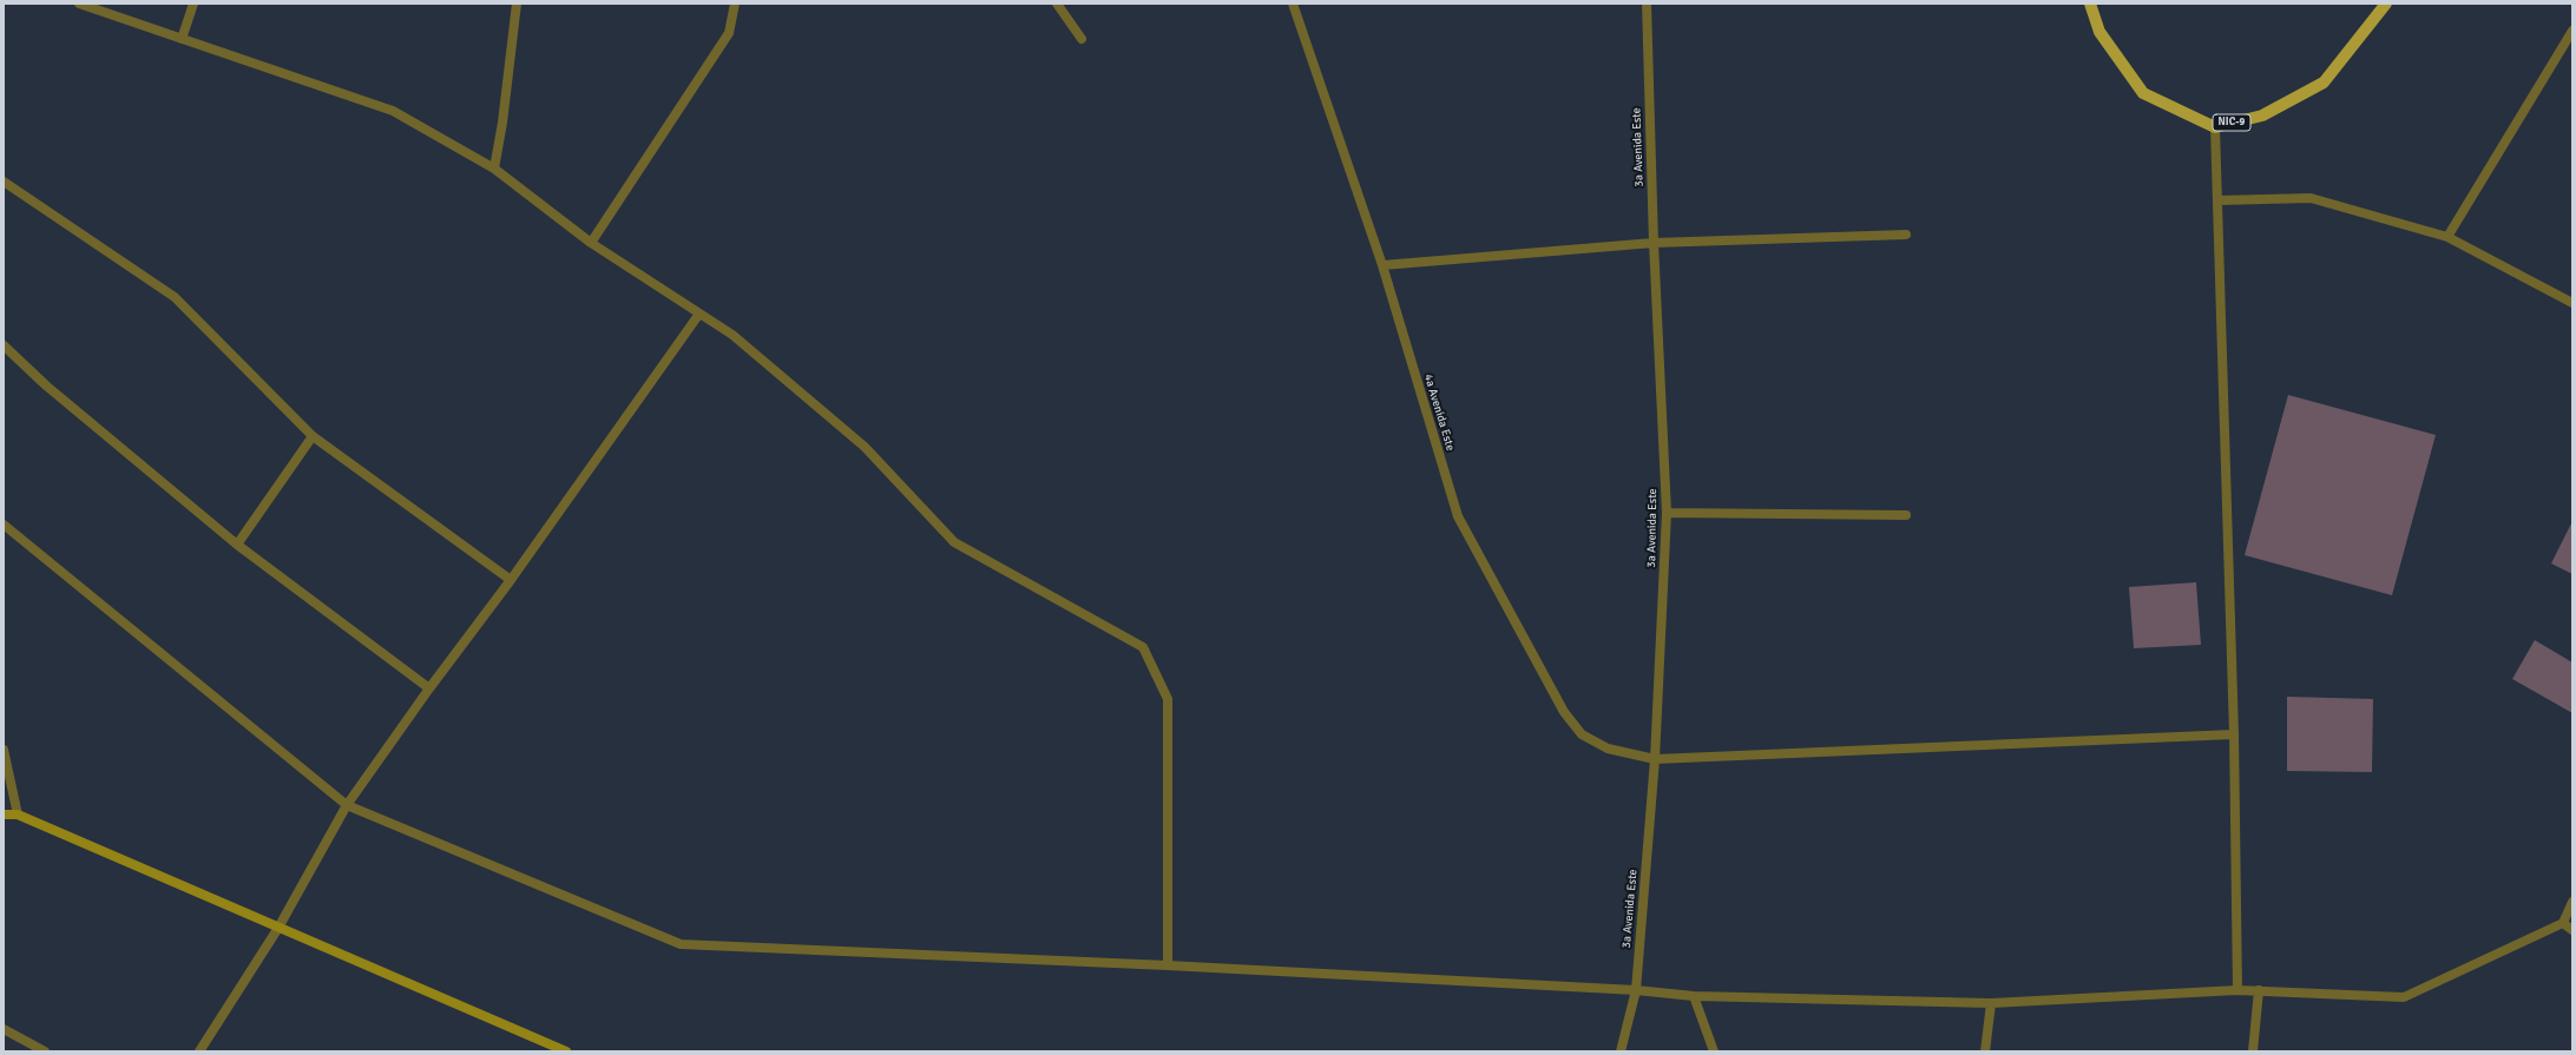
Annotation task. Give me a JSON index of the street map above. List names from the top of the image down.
{
  "streets": {
    "main road": ["NIC-9"],
    "street": ["3a Avenida Este", "4a Avenida Este"]
  },
  "crossings": [
    ["3a Avenida Este", "4a Avenida Este"]
  ]
}
